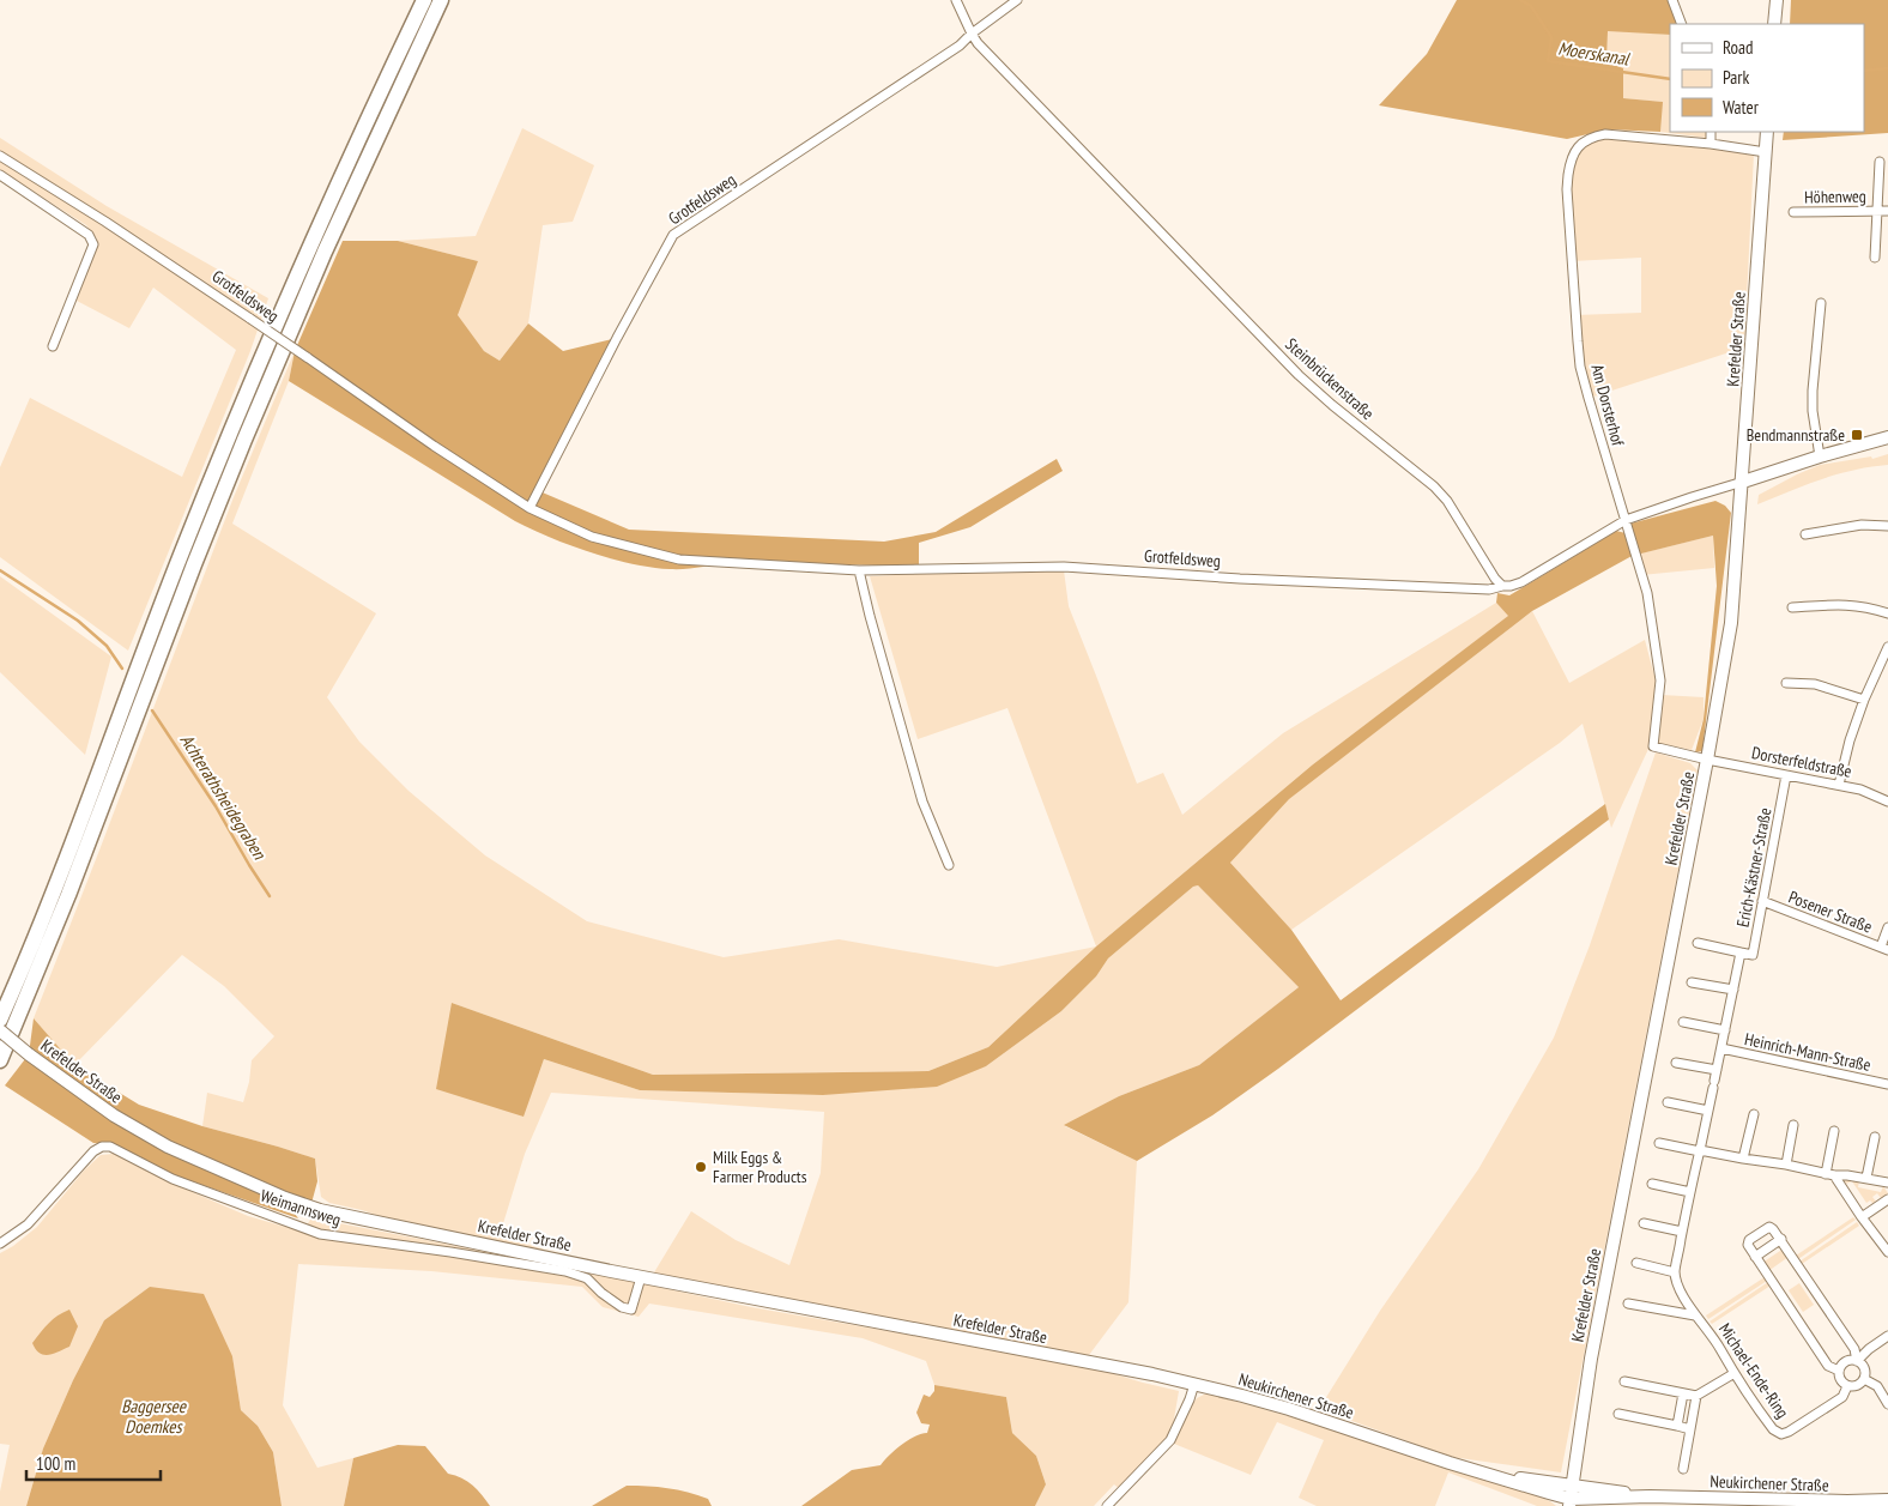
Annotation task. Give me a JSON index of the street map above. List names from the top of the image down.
{
  "streets": {
    "main road": ["Krefelder Straße", "Neukirchener Straße"],
    "street": [
      "Höhenweg",
      "Grotfeldsweg",
      "Steinbrückenstraße",
      "Am Dorsterhof",
      "Dorsterfeldstraße",
      "Erich-Kästner-Straße",
      "Posener Straße",
      "Heinrich-Mann-Straße",
      "Weimannsweg",
      "Michael-Ende-Ring"
    ]
  },
  "crossings": [
    ["Grotfeldsweg", "Steinbrückenstraße"],
    ["Krefelder Straße", "Am Dorsterhof"],
    ["Krefelder Straße", "Dorsterfeldstraße"],
    ["Krefelder Straße", "Weimannsweg"],
    ["Krefelder Straße", "Neukirchener Straße"],
    ["Am Dorsterhof", "Dorsterfeldstraße"],
    ["Dorsterfeldstraße", "Erich-Kästner-Straße"],
    ["Erich-Kästner-Straße", "Posener Straße"]
  ],
  "water": ["Moerskanal", "Achterathsheidegraben", "Baggersee Doemkes"],
  "places": {
    "transit": ["Bendmannstraße"],
    "other": ["Milk Eggs & Farmer Products"]
  },
  "legend": ["Road", "Park", "Water"],
  "scale_bar": "100 m"
}
